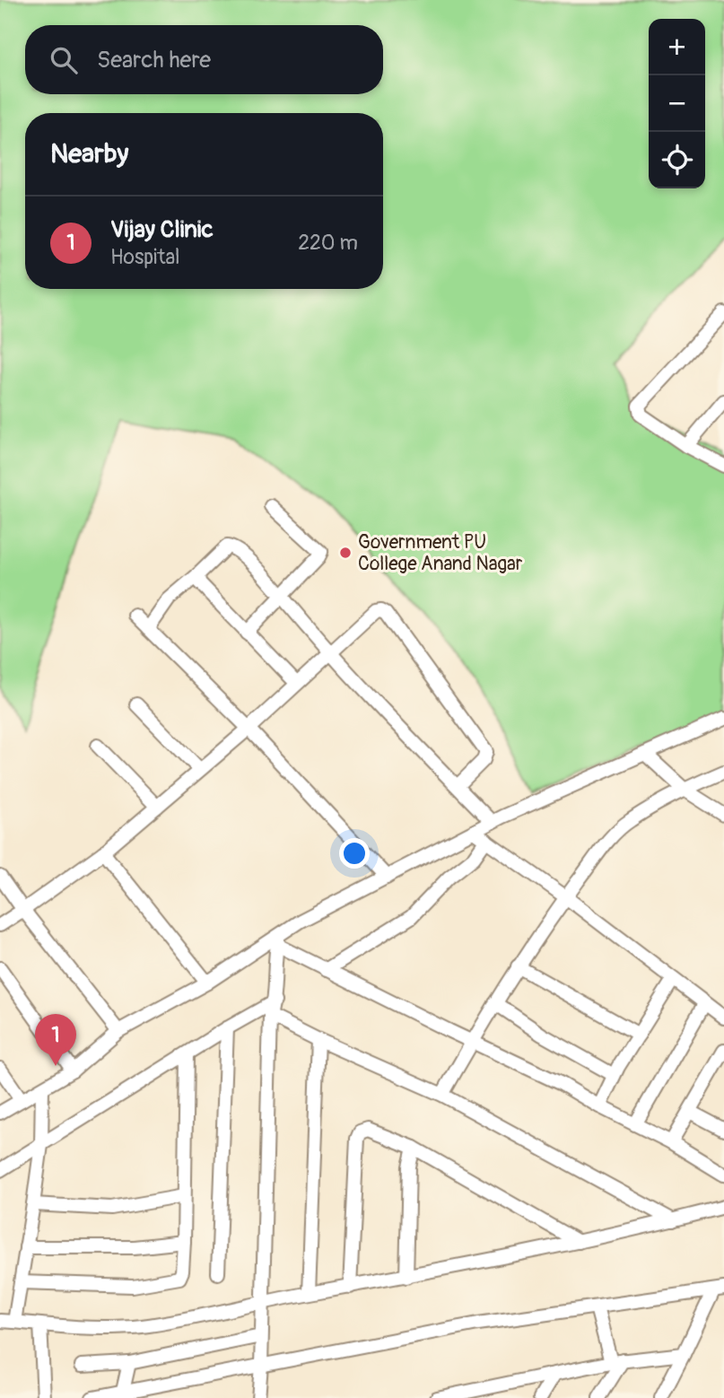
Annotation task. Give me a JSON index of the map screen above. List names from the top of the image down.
{
  "places": ["Government PU College Anand Nagar"],
  "page": {
    "map_buttons": ["+", "−"],
    "search": "Search here",
    "heading": "Nearby",
    "list": [
      {
        "mark": "1",
        "name": "Vijay Clinic",
        "note": "Hospital",
        "value": "220 m"
      }
    ],
    "pins": "1"
  }
}
